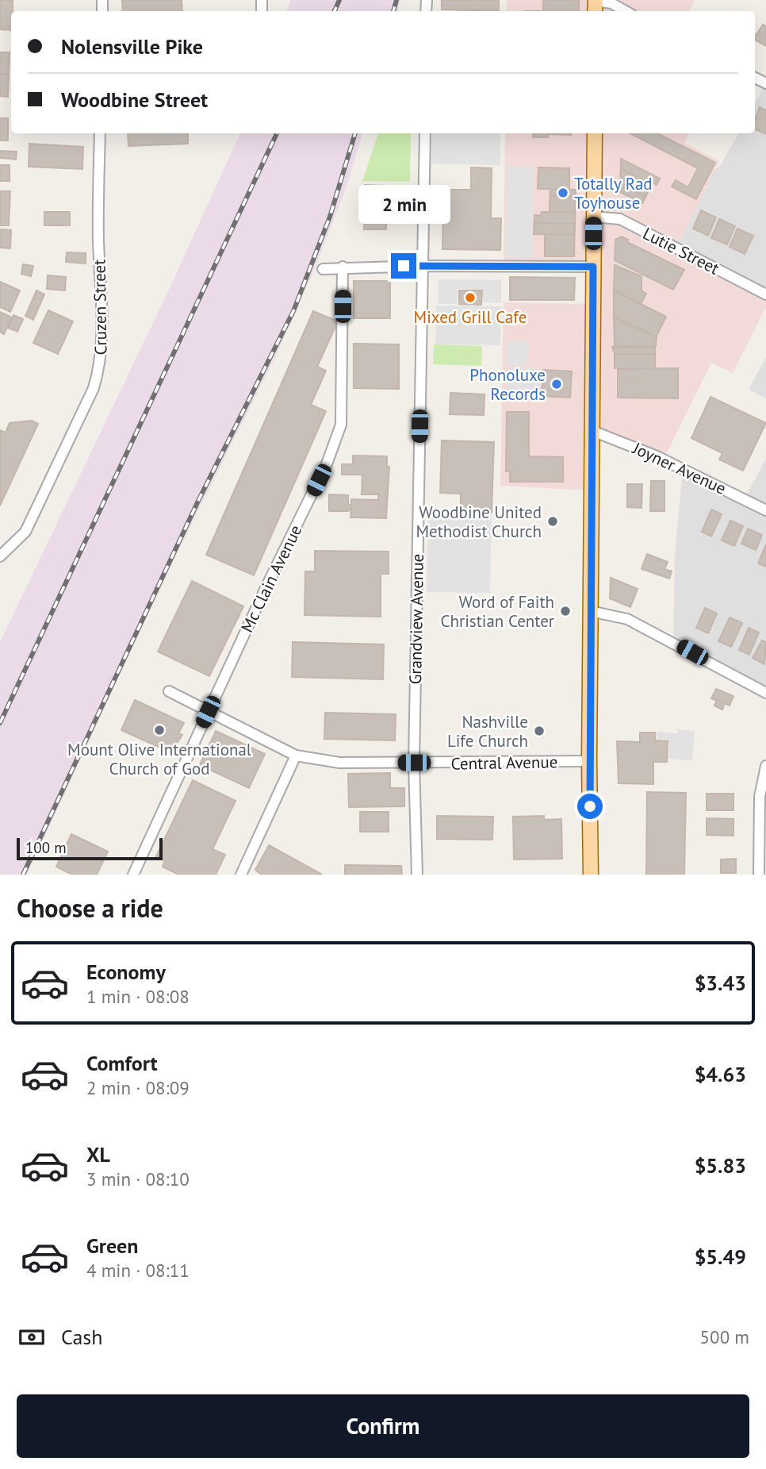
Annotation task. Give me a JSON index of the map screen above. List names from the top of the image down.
{
  "streets": {
    "street": [
      "Lutie Street",
      "Cruzen Street",
      "Joyner Avenue",
      "Mc Clain Avenue",
      "Grandview Avenue",
      "Central Avenue"
    ]
  },
  "crossings": [
    ["Mc Clain Avenue", "Central Avenue"],
    ["Grandview Avenue", "Central Avenue"]
  ],
  "places": [
    "Totally Rad Toyhouse",
    "Mixed Grill Cafe",
    "Phonoluxe Records",
    "Woodbine United Methodist Church",
    "Word of Faith Christian Center",
    "Mount Olive International Church of God",
    "Nashville Life Church"
  ],
  "scale_bar": "100 m",
  "page": {
    "banner": ["Nolensville Pike", "Woodbine Street"],
    "bubble": "2 min",
    "scale": "100 m",
    "heading": "Choose a ride",
    "list": [
      {
        "name": "Economy",
        "note": "1 min · 08:08",
        "value": "$3.43"
      },
      {
        "name": "Comfort",
        "note": "2 min · 08:09",
        "value": "$4.63"
      },
      {
        "name": "XL",
        "note": "3 min · 08:10",
        "value": "$5.83"
      },
      {
        "name": "Green",
        "note": "4 min · 08:11",
        "value": "$5.49"
      }
    ],
    "pay": ["Cash", "500 m"],
    "buttons": "Confirm"
  }
}
